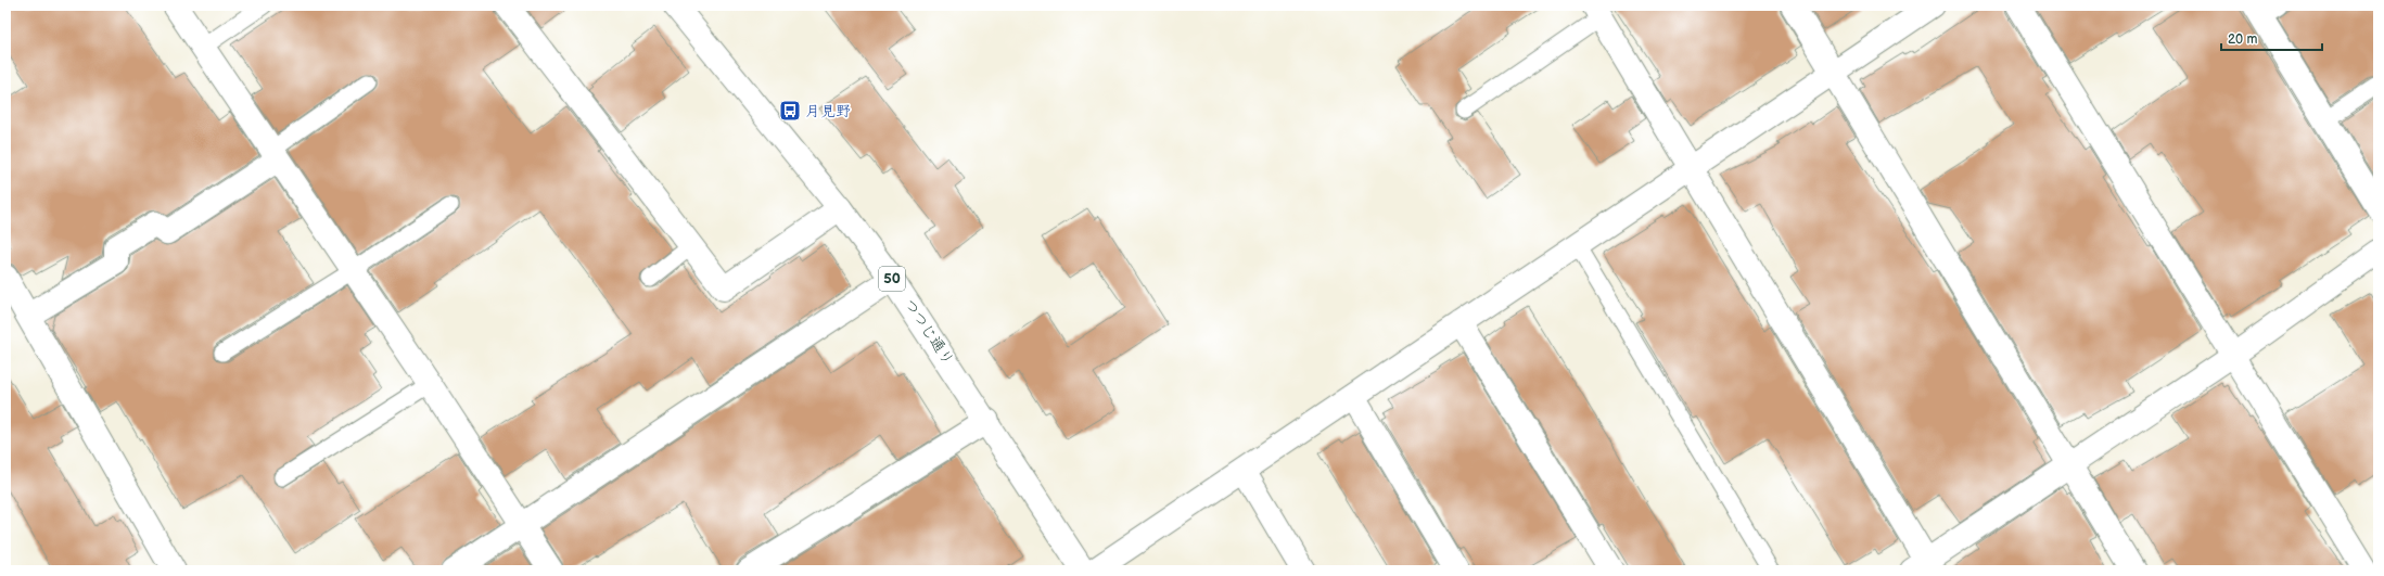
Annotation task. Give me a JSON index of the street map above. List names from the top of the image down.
{
  "streets": {
    "street": ["50", "つつじ通り"]
  },
  "places": {
    "bus stop": ["月見野"]
  },
  "scale_bar": "20 m"
}
